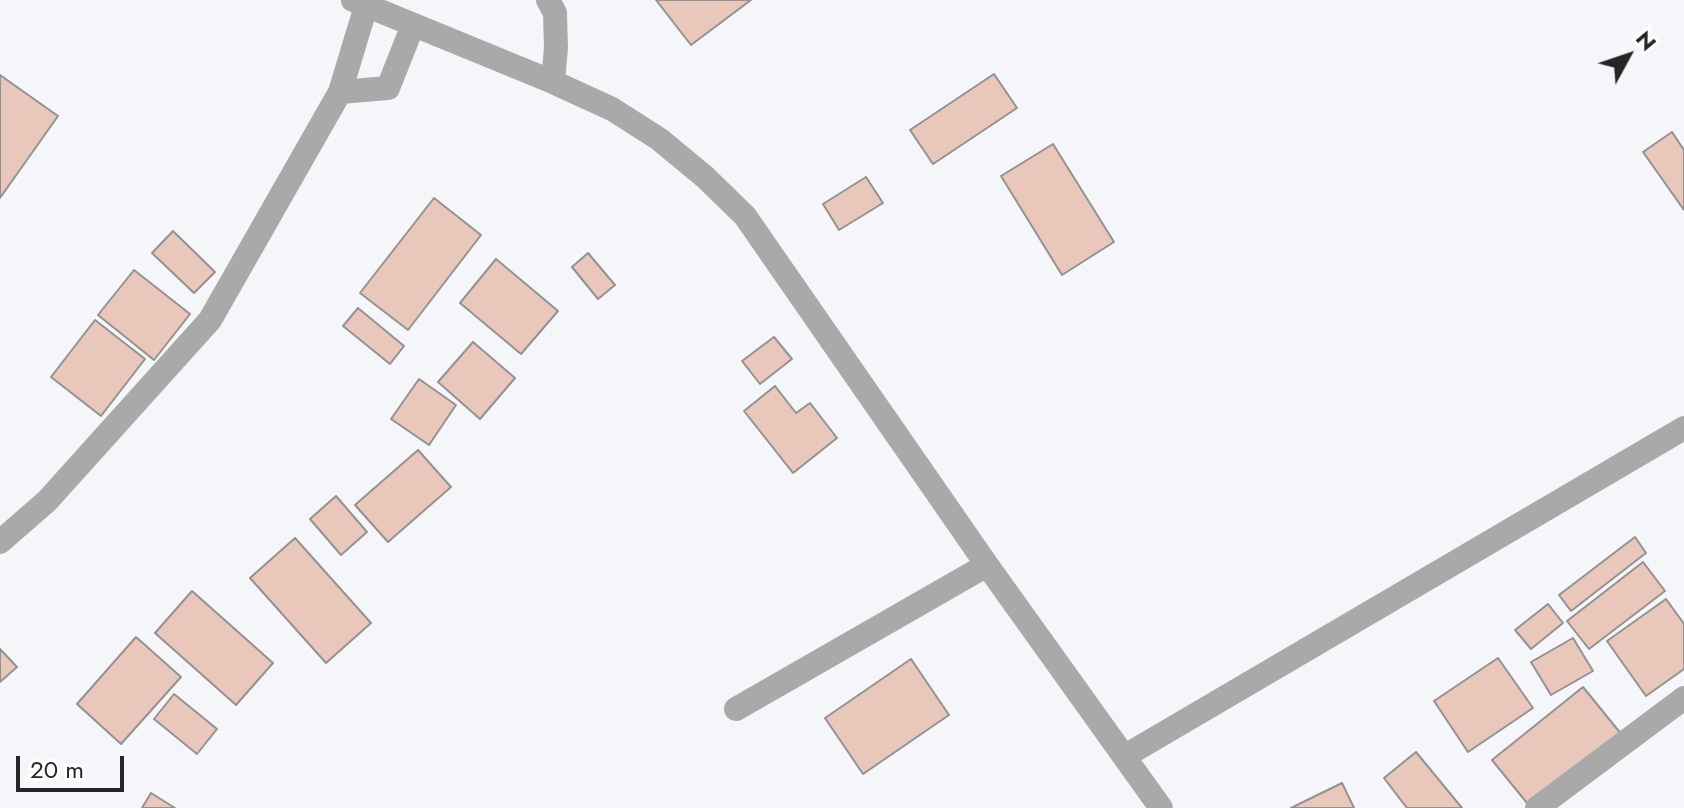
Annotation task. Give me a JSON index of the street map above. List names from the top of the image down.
{
  "scale_bar": "20 m",
  "north": "top right"
}
